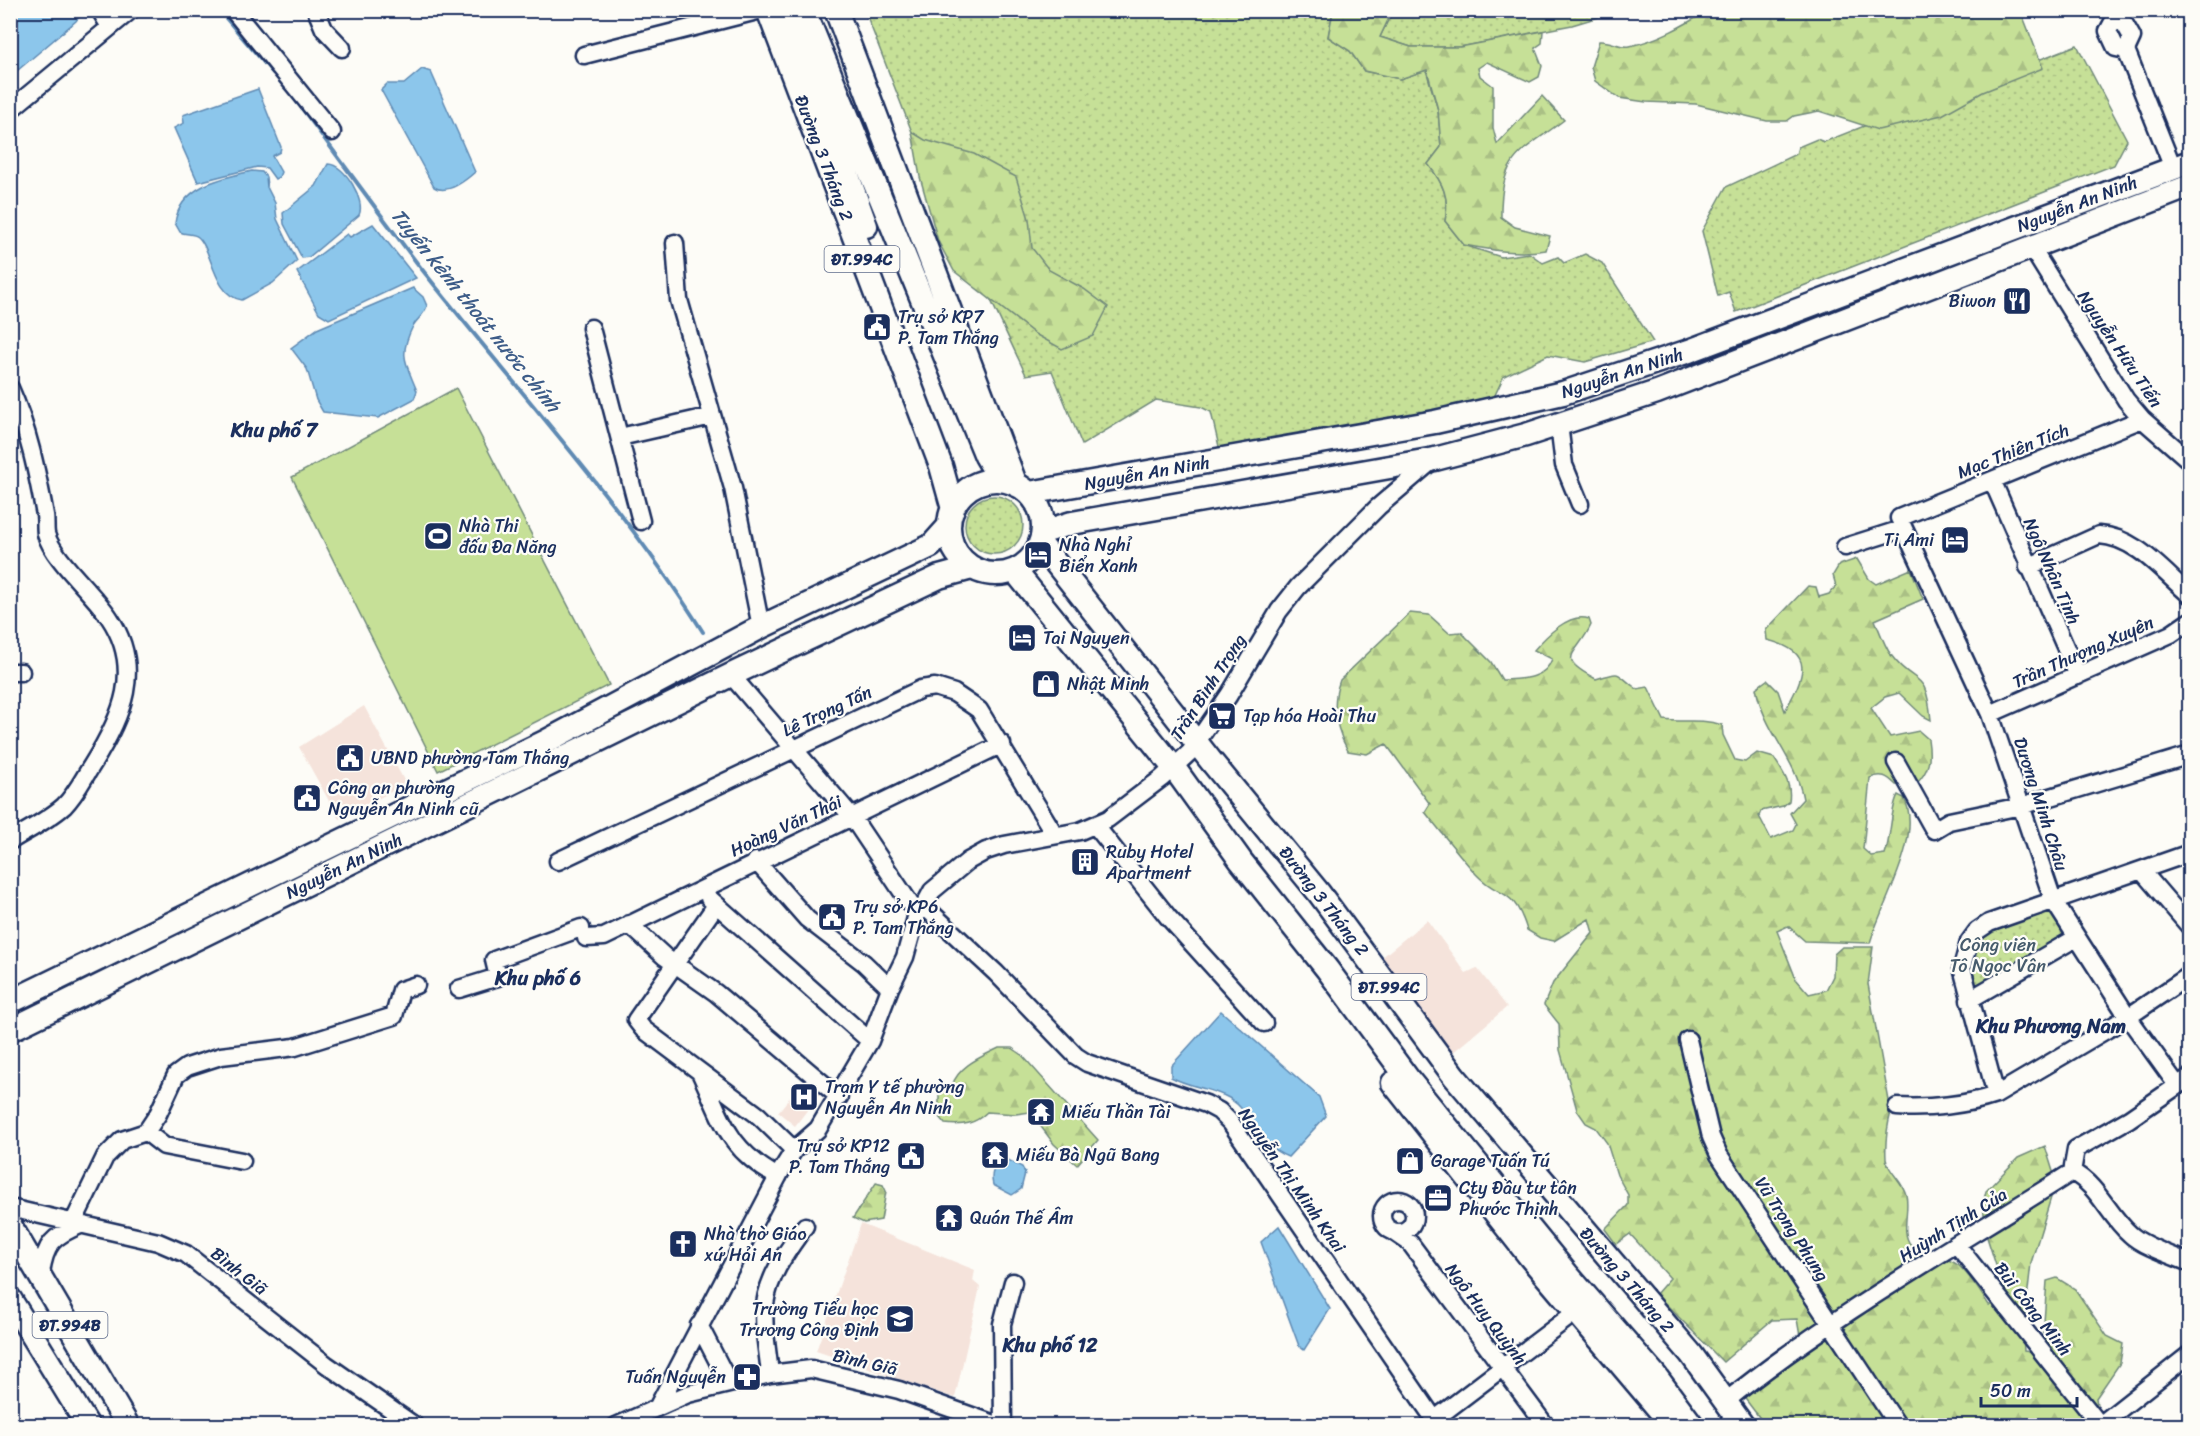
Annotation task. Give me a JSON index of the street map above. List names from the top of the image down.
{
  "streets": {
    "main road": [
      "Đường 3 Tháng 2",
      "Nguyễn An Ninh",
      "ĐT.994C",
      "ĐT.994B"
    ],
    "street": [
      "Nguyễn Hữu Tiến",
      "Mạc Thiên Tích",
      "Ngô Nhân Tịnh",
      "Trần Thượng Xuyên",
      "Trần Bình Trọng",
      "Lê Trọng Tấn",
      "Dương Minh Châu",
      "Hoàng Văn Thái",
      "Nguyễn Thị Minh Khai",
      "Huỳnh Tịnh Của",
      "Vũ Trọng Phụng",
      "Bình Giã",
      "Bùi Công Minh",
      "Ngô Huy Quỳnh"
    ]
  },
  "crossings": [
    ["Đường 3 Tháng 2", "Nguyễn An Ninh"],
    ["Đường 3 Tháng 2", "ĐT.994C"],
    ["Đường 3 Tháng 2", "Trần Bình Trọng"],
    ["Đường 3 Tháng 2", "Huỳnh Tịnh Của"],
    ["Nguyễn An Ninh", "ĐT.994C"],
    ["Nguyễn An Ninh", "Nguyễn Hữu Tiến"],
    ["Nguyễn An Ninh", "Trần Bình Trọng"],
    ["Nguyễn An Ninh", "Nguyễn Thị Minh Khai"],
    ["ĐT.994C", "Trần Bình Trọng"],
    ["Nguyễn Hữu Tiến", "Mạc Thiên Tích"],
    ["Mạc Thiên Tích", "Ngô Nhân Tịnh"],
    ["Mạc Thiên Tích", "Dương Minh Châu"],
    ["Ngô Nhân Tịnh", "Trần Thượng Xuyên"],
    ["Trần Thượng Xuyên", "Dương Minh Châu"],
    ["Trần Bình Trọng", "Lê Trọng Tấn"],
    ["Trần Bình Trọng", "Nguyễn Thị Minh Khai"],
    ["Trần Bình Trọng", "Bình Giã"],
    ["Lê Trọng Tấn", "Hoàng Văn Thái"],
    ["Lê Trọng Tấn", "Nguyễn Thị Minh Khai"],
    ["Hoàng Văn Thái", "Nguyễn Thị Minh Khai"],
    ["Huỳnh Tịnh Của", "Vũ Trọng Phụng"],
    ["Huỳnh Tịnh Của", "Bùi Công Minh"]
  ],
  "districts": [
    "Khu phố 7",
    "Khu phố 6",
    "Khu Phương Nam",
    "Khu phố 12"
  ],
  "water": ["Tuyến kênh thoát nước chính"],
  "parks": ["Công viên Tô Ngọc Vân"],
  "places": {
    "restaurant": ["Biwon"],
    "public building": [
      "Trụ sở KP7 P. Tam Thắng",
      "UBND phường Tam Thắng",
      "Công an phường Nguyễn An Ninh cũ",
      "Trụ sở KP6 P. Tam Thắng",
      "Trụ sở KP12 P. Tam Thắng"
    ],
    "sports": ["Nhà Thi đấu Đa Năng"],
    "hotel": ["Ti Ami", "Nhà Nghỉ Biển Xanh", "Tai Nguyen"],
    "shop": ["Nhật Minh", "Garage Tuấn Tú"],
    "supermarket": ["Tạp hóa Hoài Thu"],
    "building": ["Ruby Hotel Apartment"],
    "hospital": ["Trạm Y tế phường Nguyễn An Ninh"],
    "temple": ["Miếu Thần Tài", "Miếu Bà Ngũ Bang", "Quán Thế Âm"],
    "office": ["Cty Đầu tư tân Phước Thịnh"],
    "church": ["Nhà thờ Giáo xứ Hải An"],
    "school or university": ["Trường Tiểu học Trương Công Định"],
    "pharmacy": ["Tuấn Nguyễn"]
  },
  "scale_bar": "50 m"
}
